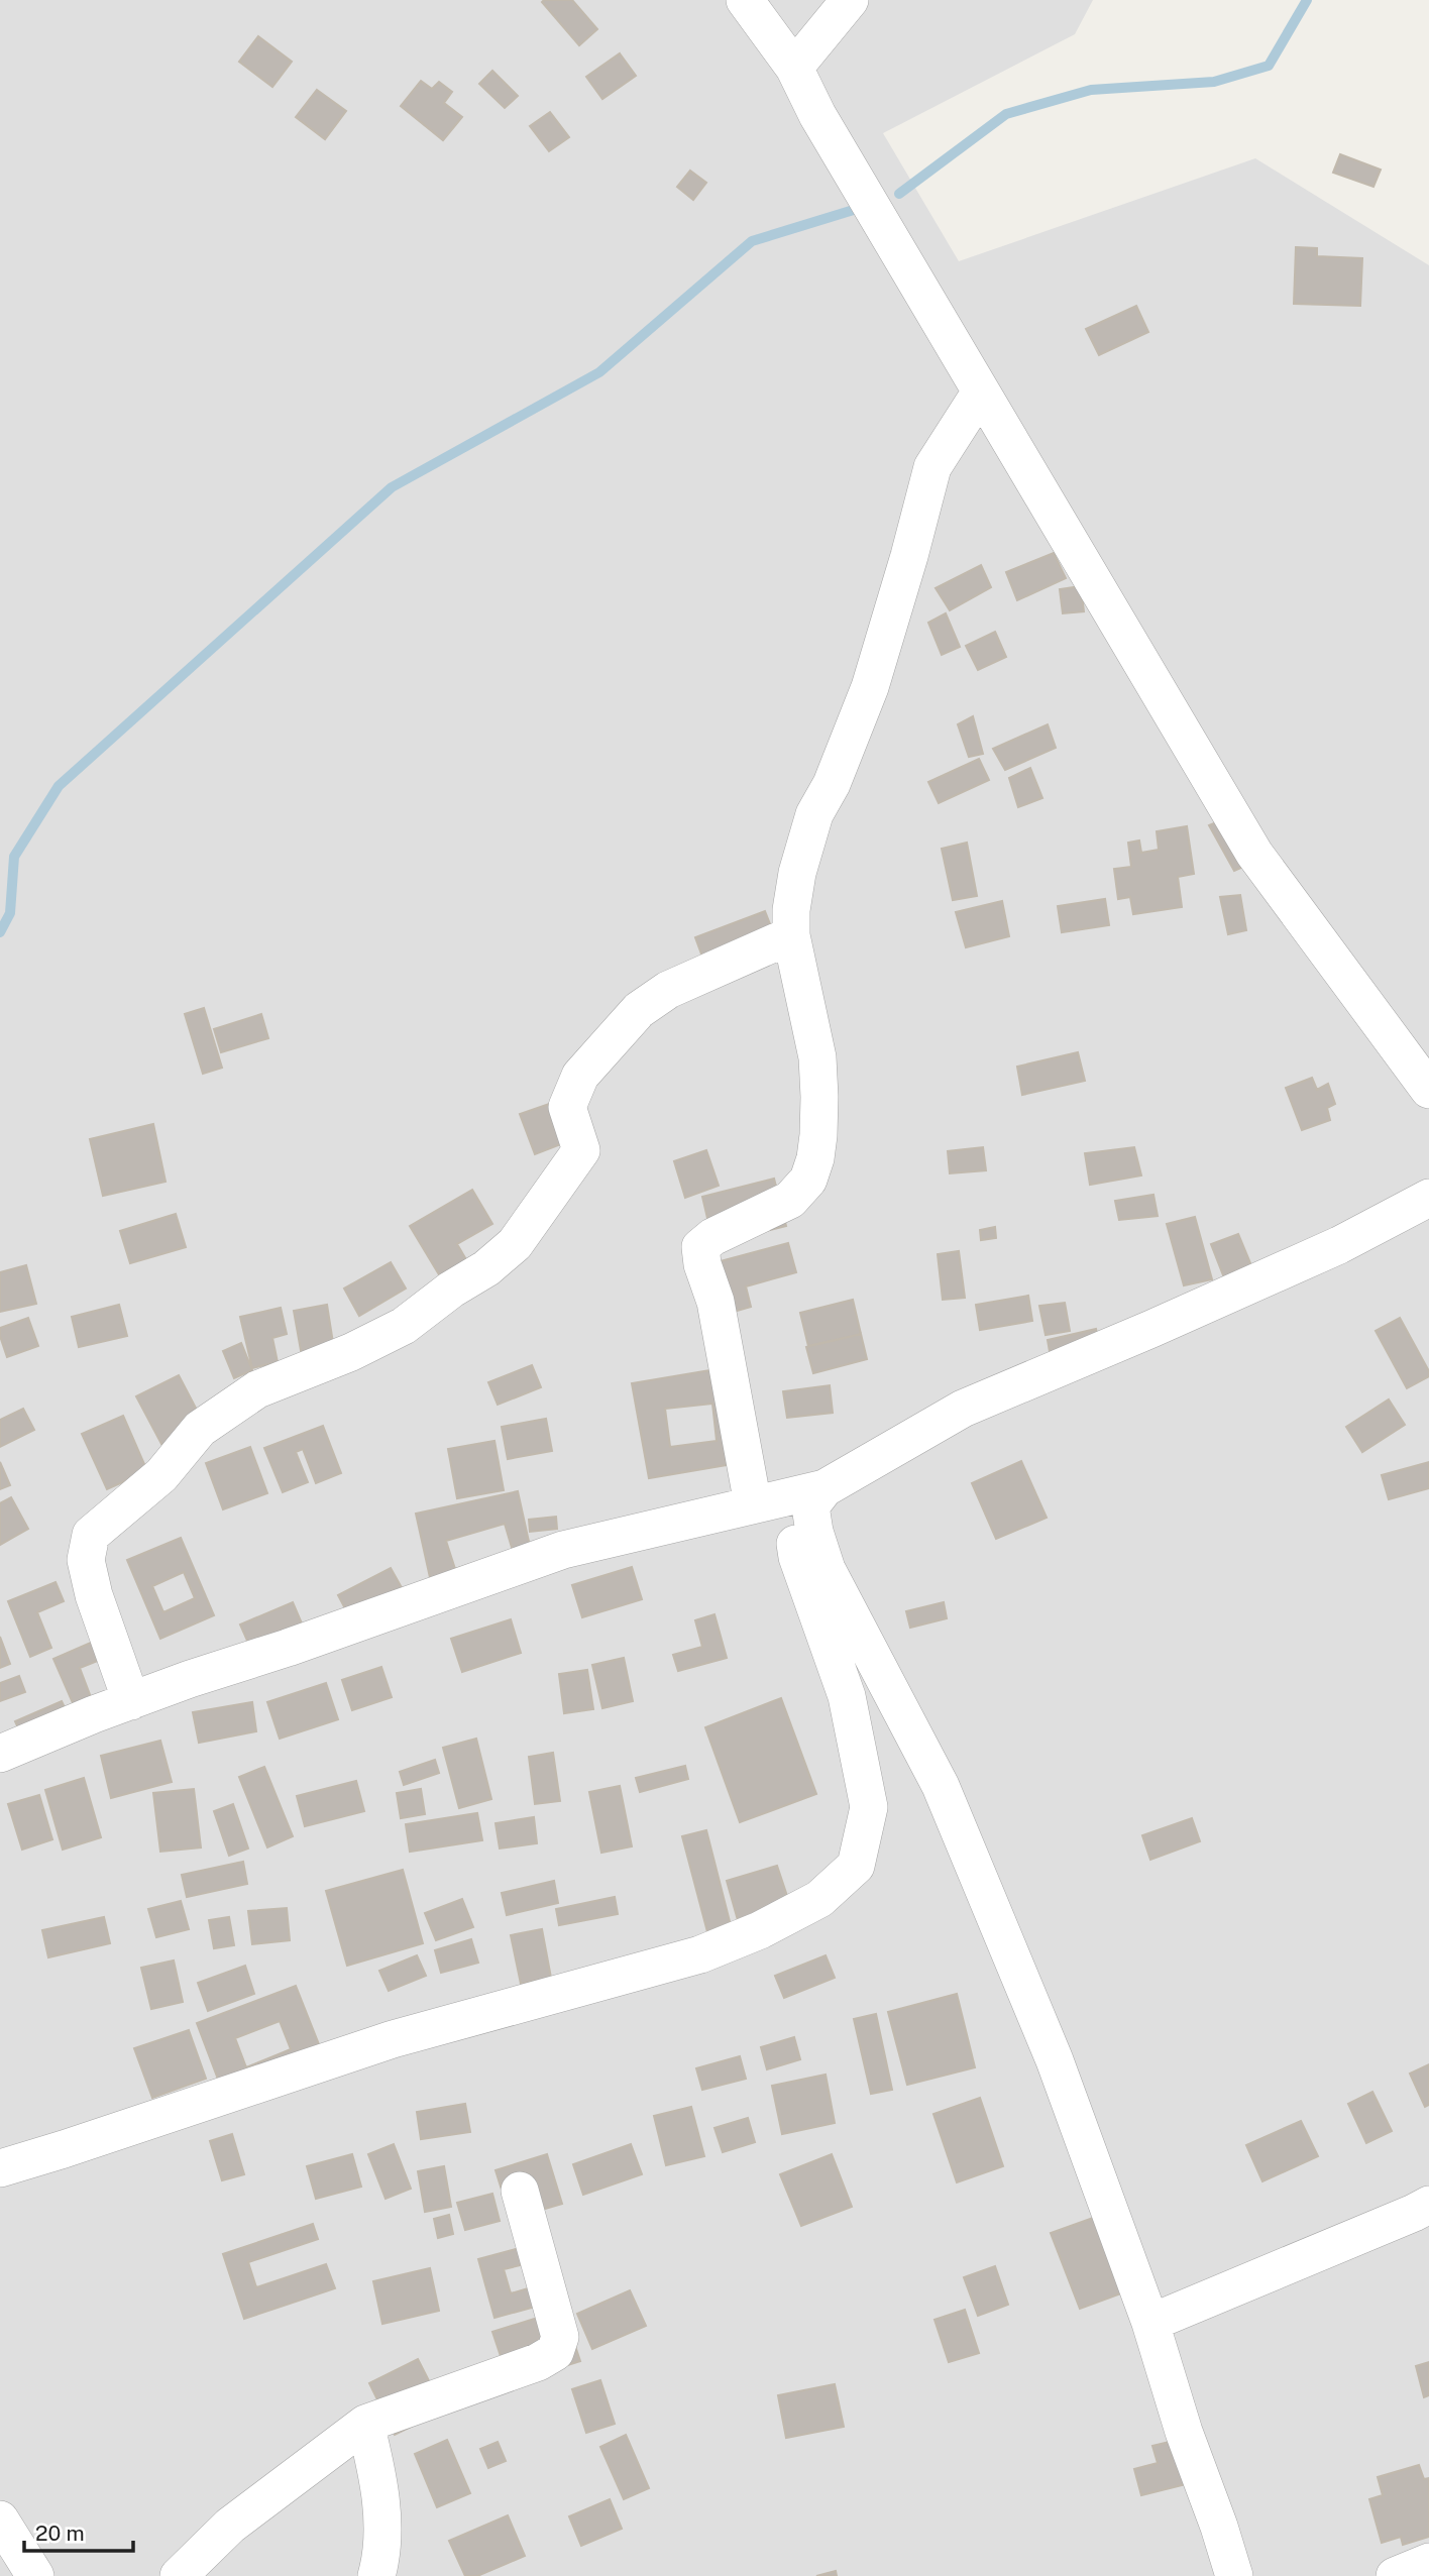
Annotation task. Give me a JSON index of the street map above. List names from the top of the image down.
{
  "scale_bar": "20 m"
}
